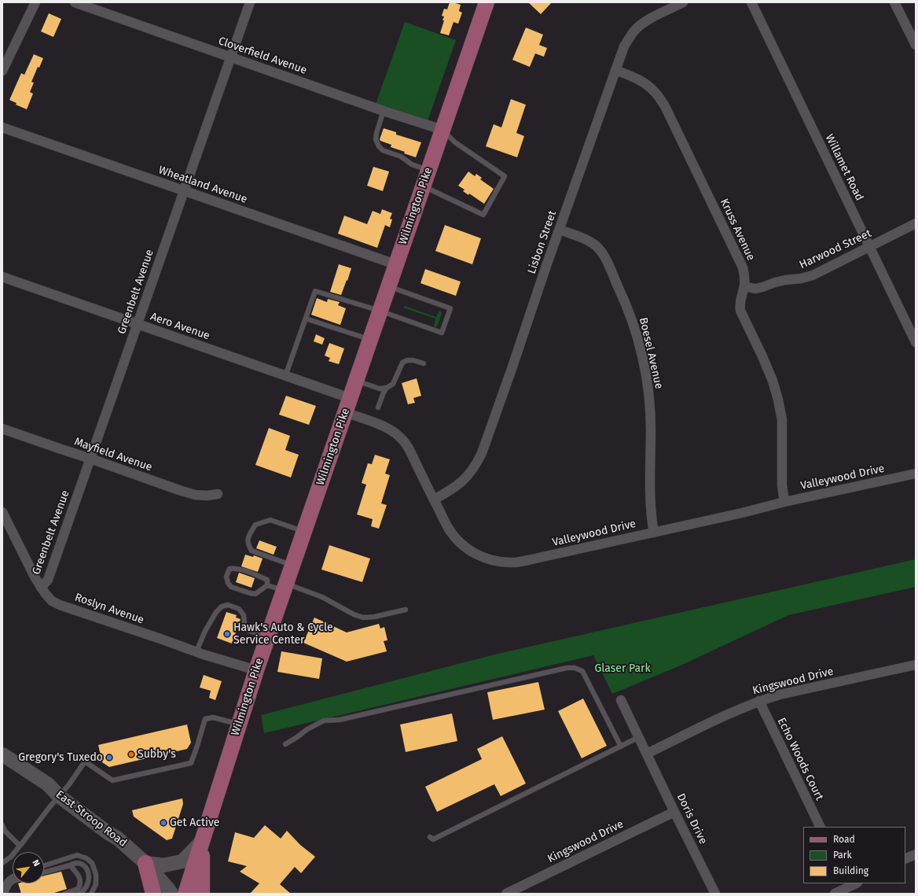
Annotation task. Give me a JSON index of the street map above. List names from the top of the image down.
{
  "streets": {
    "main road": ["Wilmington Pike", "East Stroop Road"],
    "street": [
      "Cloverfield Avenue",
      "Willamet Road",
      "Wheatland Avenue",
      "Kruss Avenue",
      "Lisbon Street",
      "Harwood Street",
      "Greenbelt Avenue",
      "Aero Avenue",
      "Boesel Avenue",
      "Mayfield Avenue",
      "Valleywood Drive",
      "Roslyn Avenue",
      "Kingswood Drive",
      "Echo Woods Court",
      "Doris Drive"
    ]
  },
  "crossings": [
    ["Cloverfield Avenue", "Wilmington Pike"],
    ["Cloverfield Avenue", "Greenbelt Avenue"],
    ["Willamet Road", "Harwood Street"],
    ["Wheatland Avenue", "Wilmington Pike"],
    ["Wheatland Avenue", "Greenbelt Avenue"],
    ["Wilmington Pike", "Aero Avenue"],
    ["Wilmington Pike", "Valleywood Drive"],
    ["Wilmington Pike", "Roslyn Avenue"],
    ["Kruss Avenue", "Lisbon Street"],
    ["Kruss Avenue", "Harwood Street"],
    ["Kruss Avenue", "Valleywood Drive"],
    ["Lisbon Street", "Boesel Avenue"],
    ["Lisbon Street", "Valleywood Drive"],
    ["Greenbelt Avenue", "Aero Avenue"],
    ["Greenbelt Avenue", "Mayfield Avenue"],
    ["Greenbelt Avenue", "Roslyn Avenue"],
    ["Aero Avenue", "Valleywood Drive"],
    ["Boesel Avenue", "Valleywood Drive"],
    ["Kingswood Drive", "Echo Woods Court"],
    ["Kingswood Drive", "Doris Drive"]
  ],
  "parks": ["Glaser Park"],
  "places": [
    "Hawk's Auto & Cycle Service Center",
    "Subby's",
    "Gregory's Tuxedo",
    "Get Active"
  ],
  "legend": ["Road", "Park", "Building"],
  "north": "top right"
}
